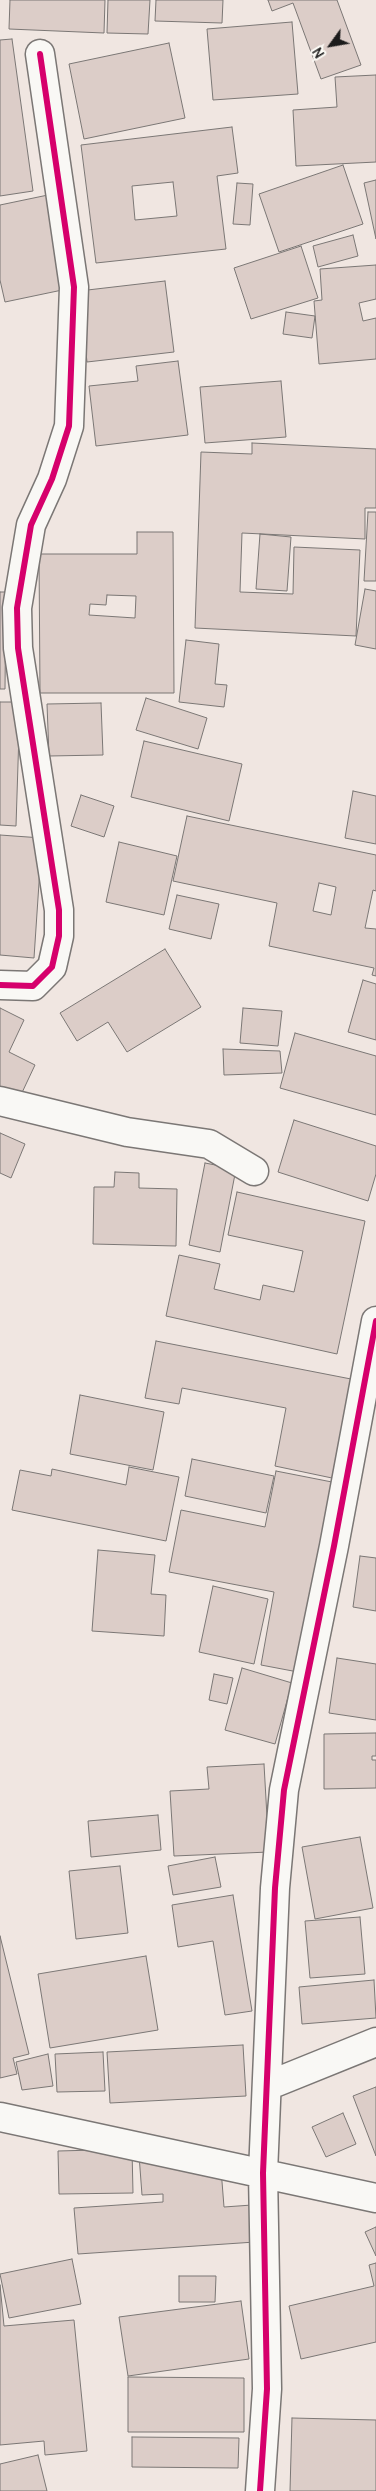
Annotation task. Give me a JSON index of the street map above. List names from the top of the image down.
{
  "north": "bottom left"
}
